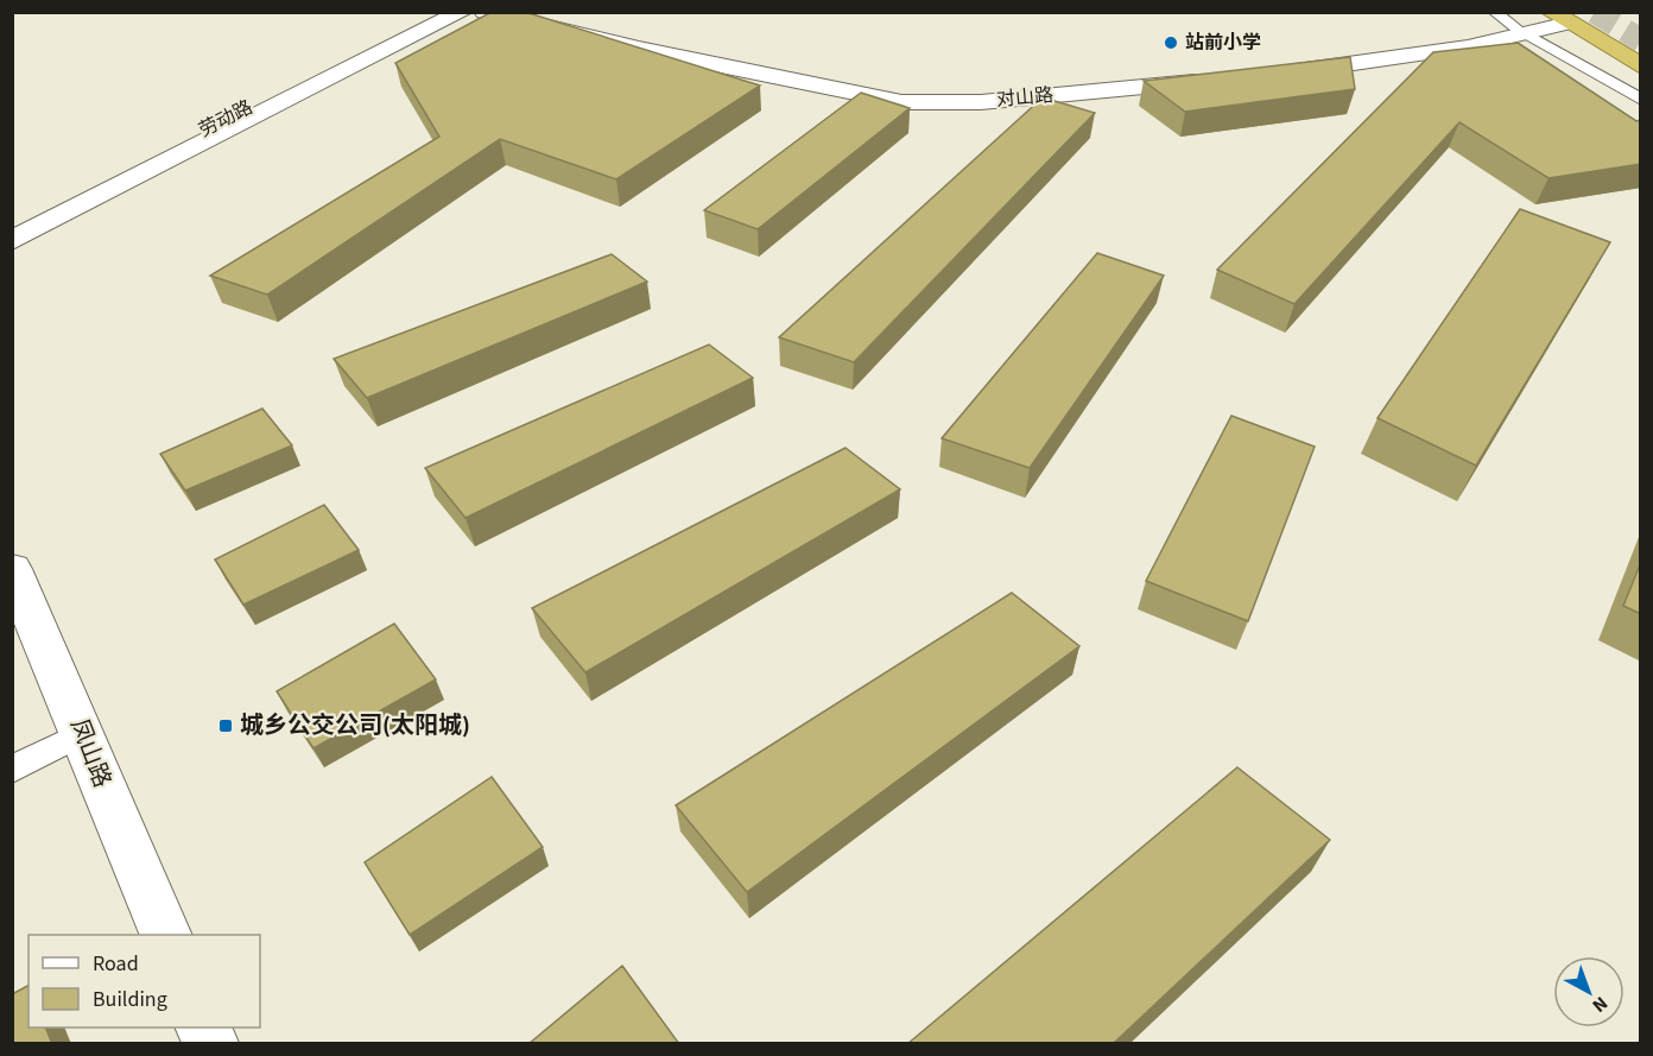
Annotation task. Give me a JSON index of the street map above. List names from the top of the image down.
{
  "streets": {
    "main road": ["对山路", "劳动路", "凤山路"]
  },
  "places": {
    "other": ["站前小学"],
    "transit": ["城乡公交公司(太阳城)"]
  },
  "legend": ["Road", "Building"],
  "north": "bottom right"
}
